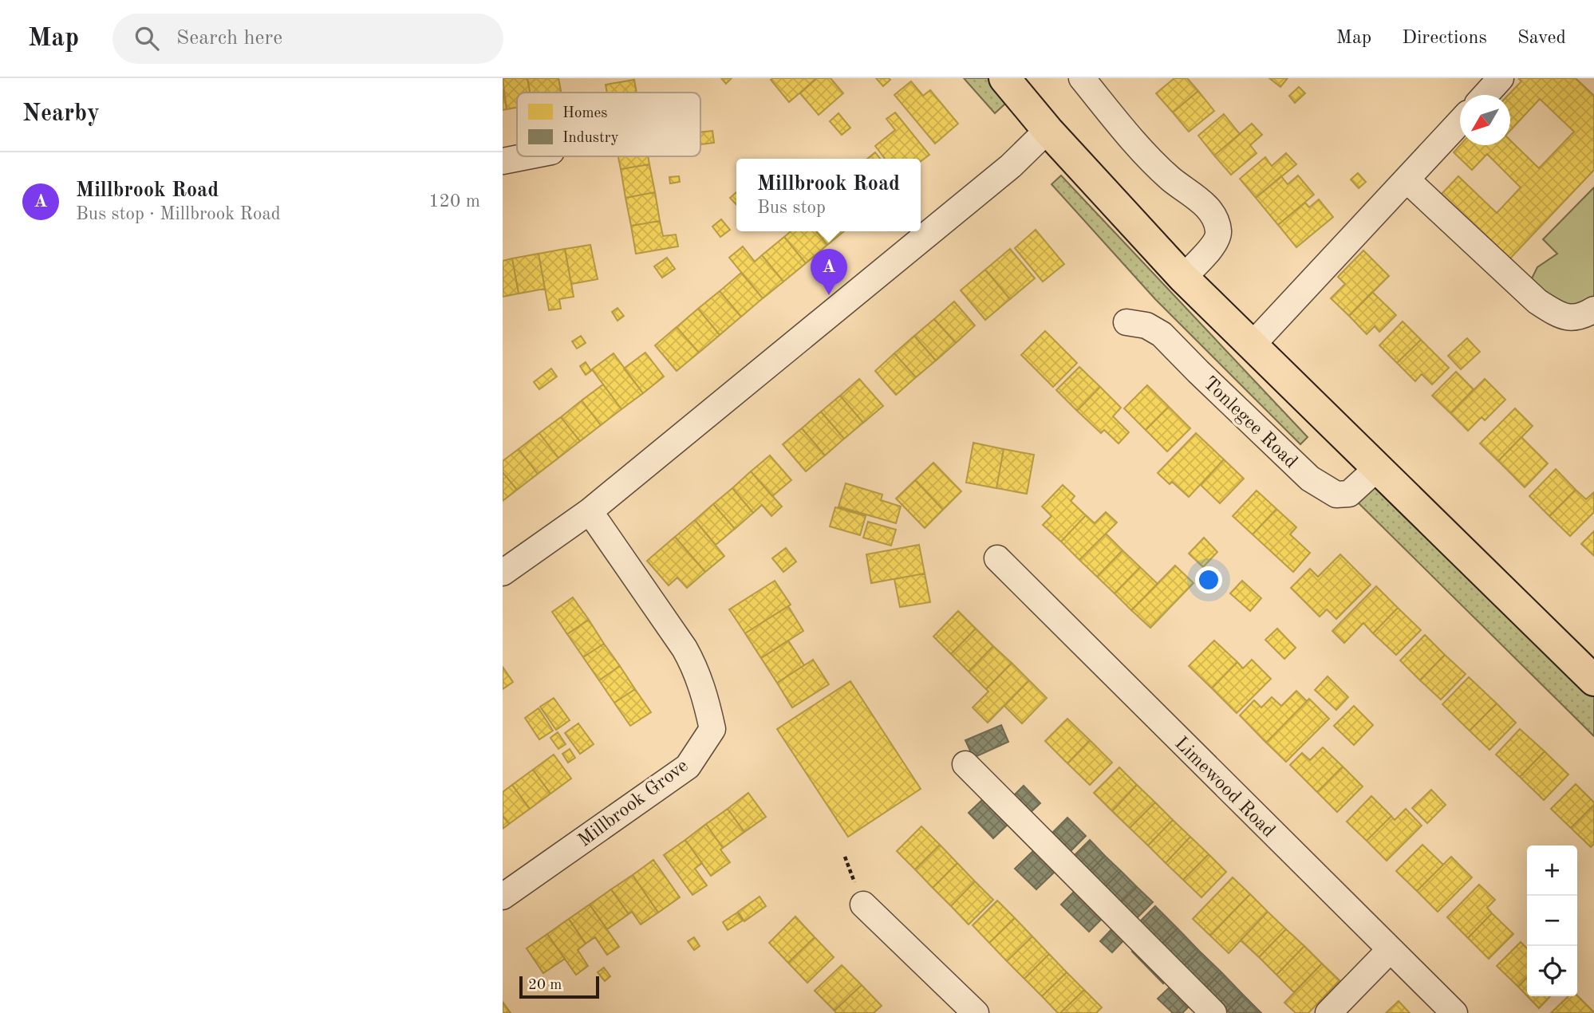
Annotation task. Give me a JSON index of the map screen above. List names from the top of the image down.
{
  "streets": {
    "street": ["Tonlegee Road", "Limewood Road", "Millbrook Grove"]
  },
  "legend": ["Homes", "Industry"],
  "scale_bar": "20 m",
  "north": "bottom left",
  "page": {
    "header": "Map",
    "search": "Search here",
    "nav": ["Map", "Directions", "Saved"],
    "heading": "Nearby",
    "list": [
      {
        "mark": "A",
        "name": "Millbrook Road",
        "note": "Bus stop · Millbrook Road",
        "value": "120 m"
      }
    ],
    "popup": ["Millbrook Road", "Bus stop"],
    "pins": "A",
    "map_buttons": ["+", "−"],
    "scale": "20 m"
  }
}
